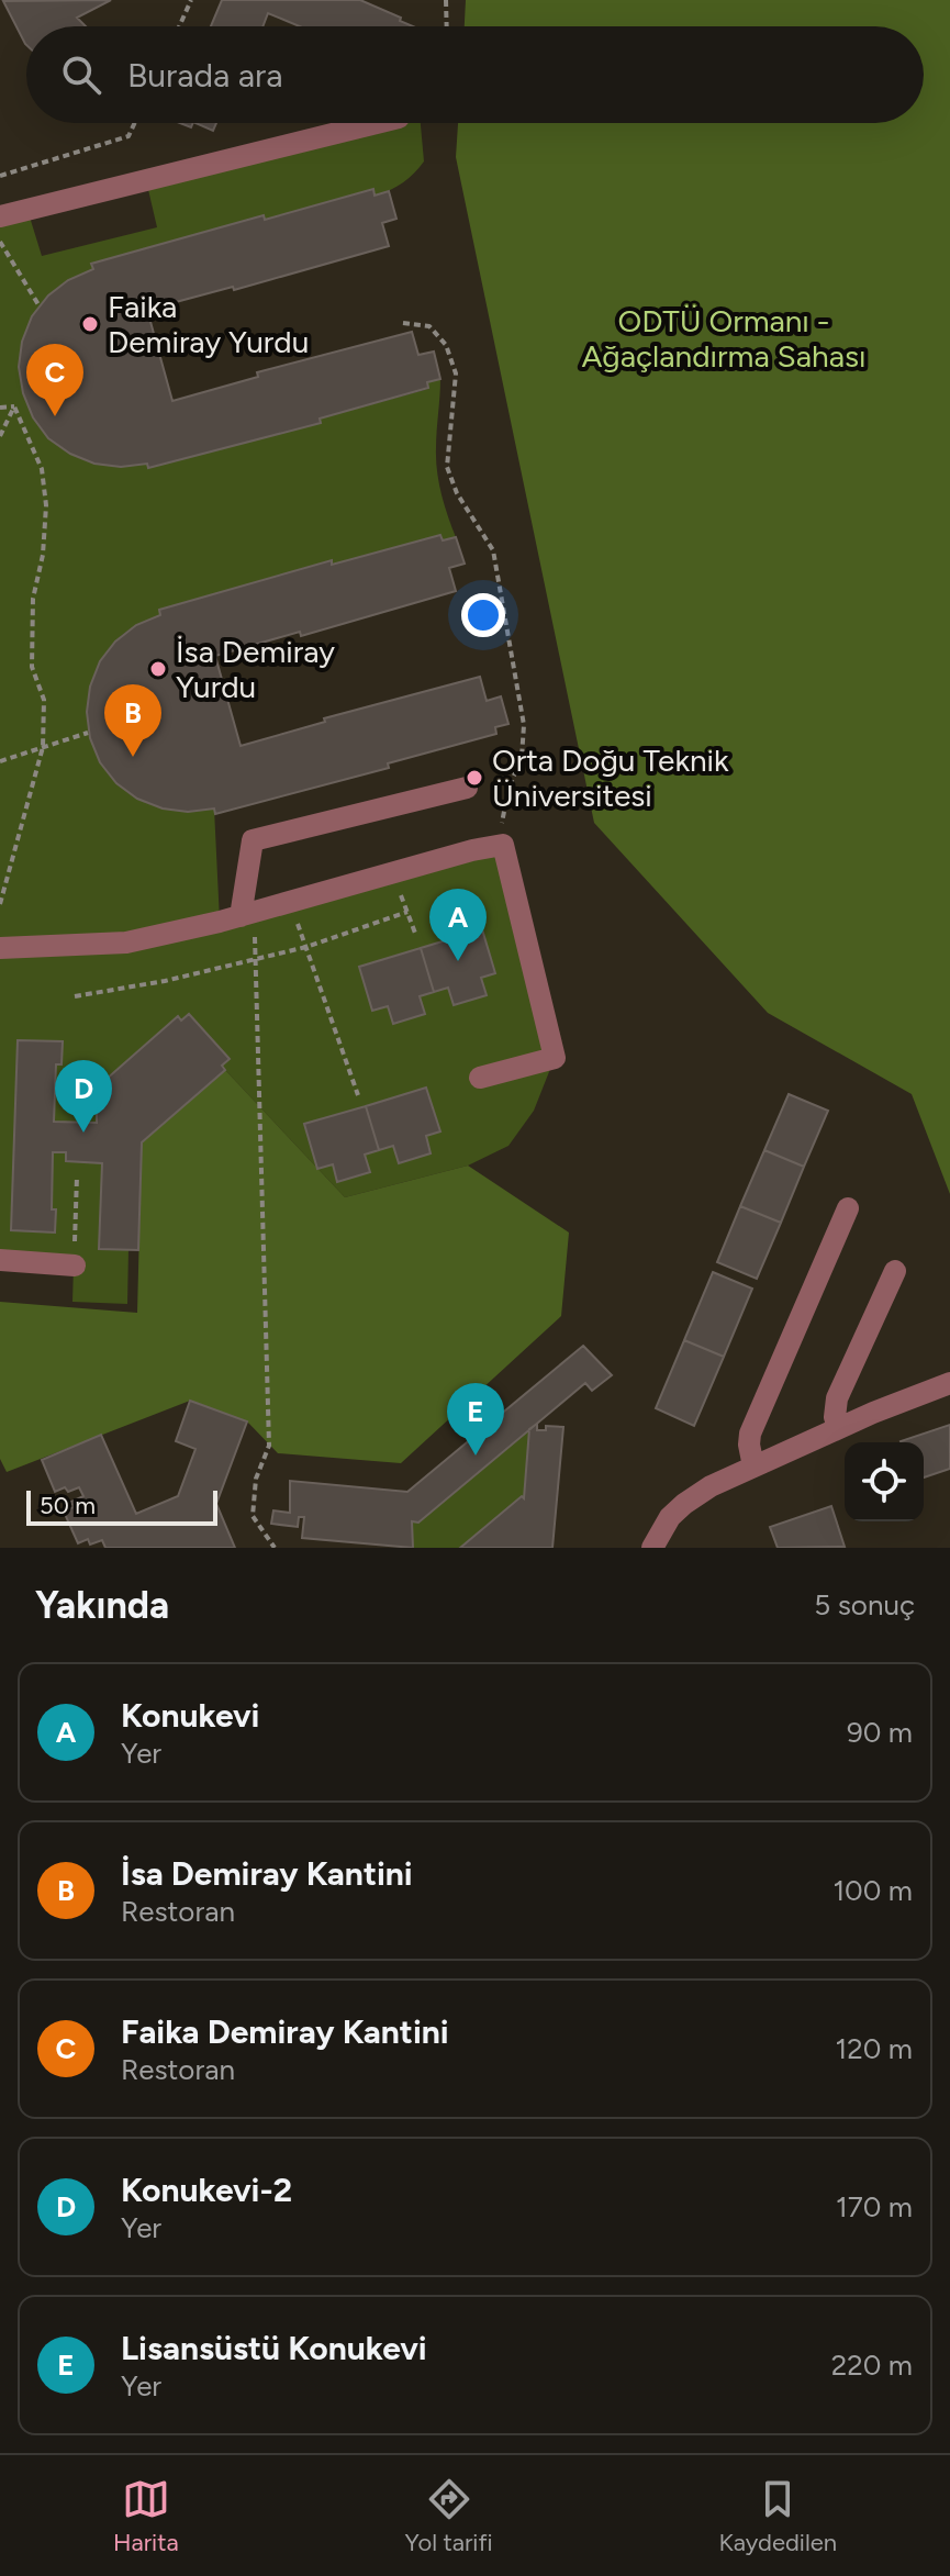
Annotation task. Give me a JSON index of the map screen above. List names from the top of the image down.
{
  "parks": ["ODTÜ Ormanı - Ağaçlandırma Sahası"],
  "places": ["Faika Demiray Yurdu", "İsa Demiray Yurdu", "Orta Doğu Teknik Üniversitesi"],
  "scale_bar": "50 m",
  "page": {
    "search": "Burada ara",
    "pins": [
      "C",
      "B",
      "A",
      "D",
      "E"
    ],
    "scale": "50 m",
    "heading": ["Yakında", "5 sonuç"],
    "list": [
      {
        "mark": "A",
        "name": "Konukevi",
        "note": "Yer",
        "value": "90 m"
      },
      {
        "mark": "B",
        "name": "İsa Demiray Kantini",
        "note": "Restoran",
        "value": "100 m"
      },
      {
        "mark": "C",
        "name": "Faika Demiray Kantini",
        "note": "Restoran",
        "value": "120 m"
      },
      {
        "mark": "D",
        "name": "Konukevi-2",
        "note": "Yer",
        "value": "170 m"
      },
      {
        "mark": "E",
        "name": "Lisansüstü Konukevi",
        "note": "Yer",
        "value": "220 m"
      }
    ],
    "nav": ["Harita", "Yol tarifi", "Kaydedilen"]
  }
}
